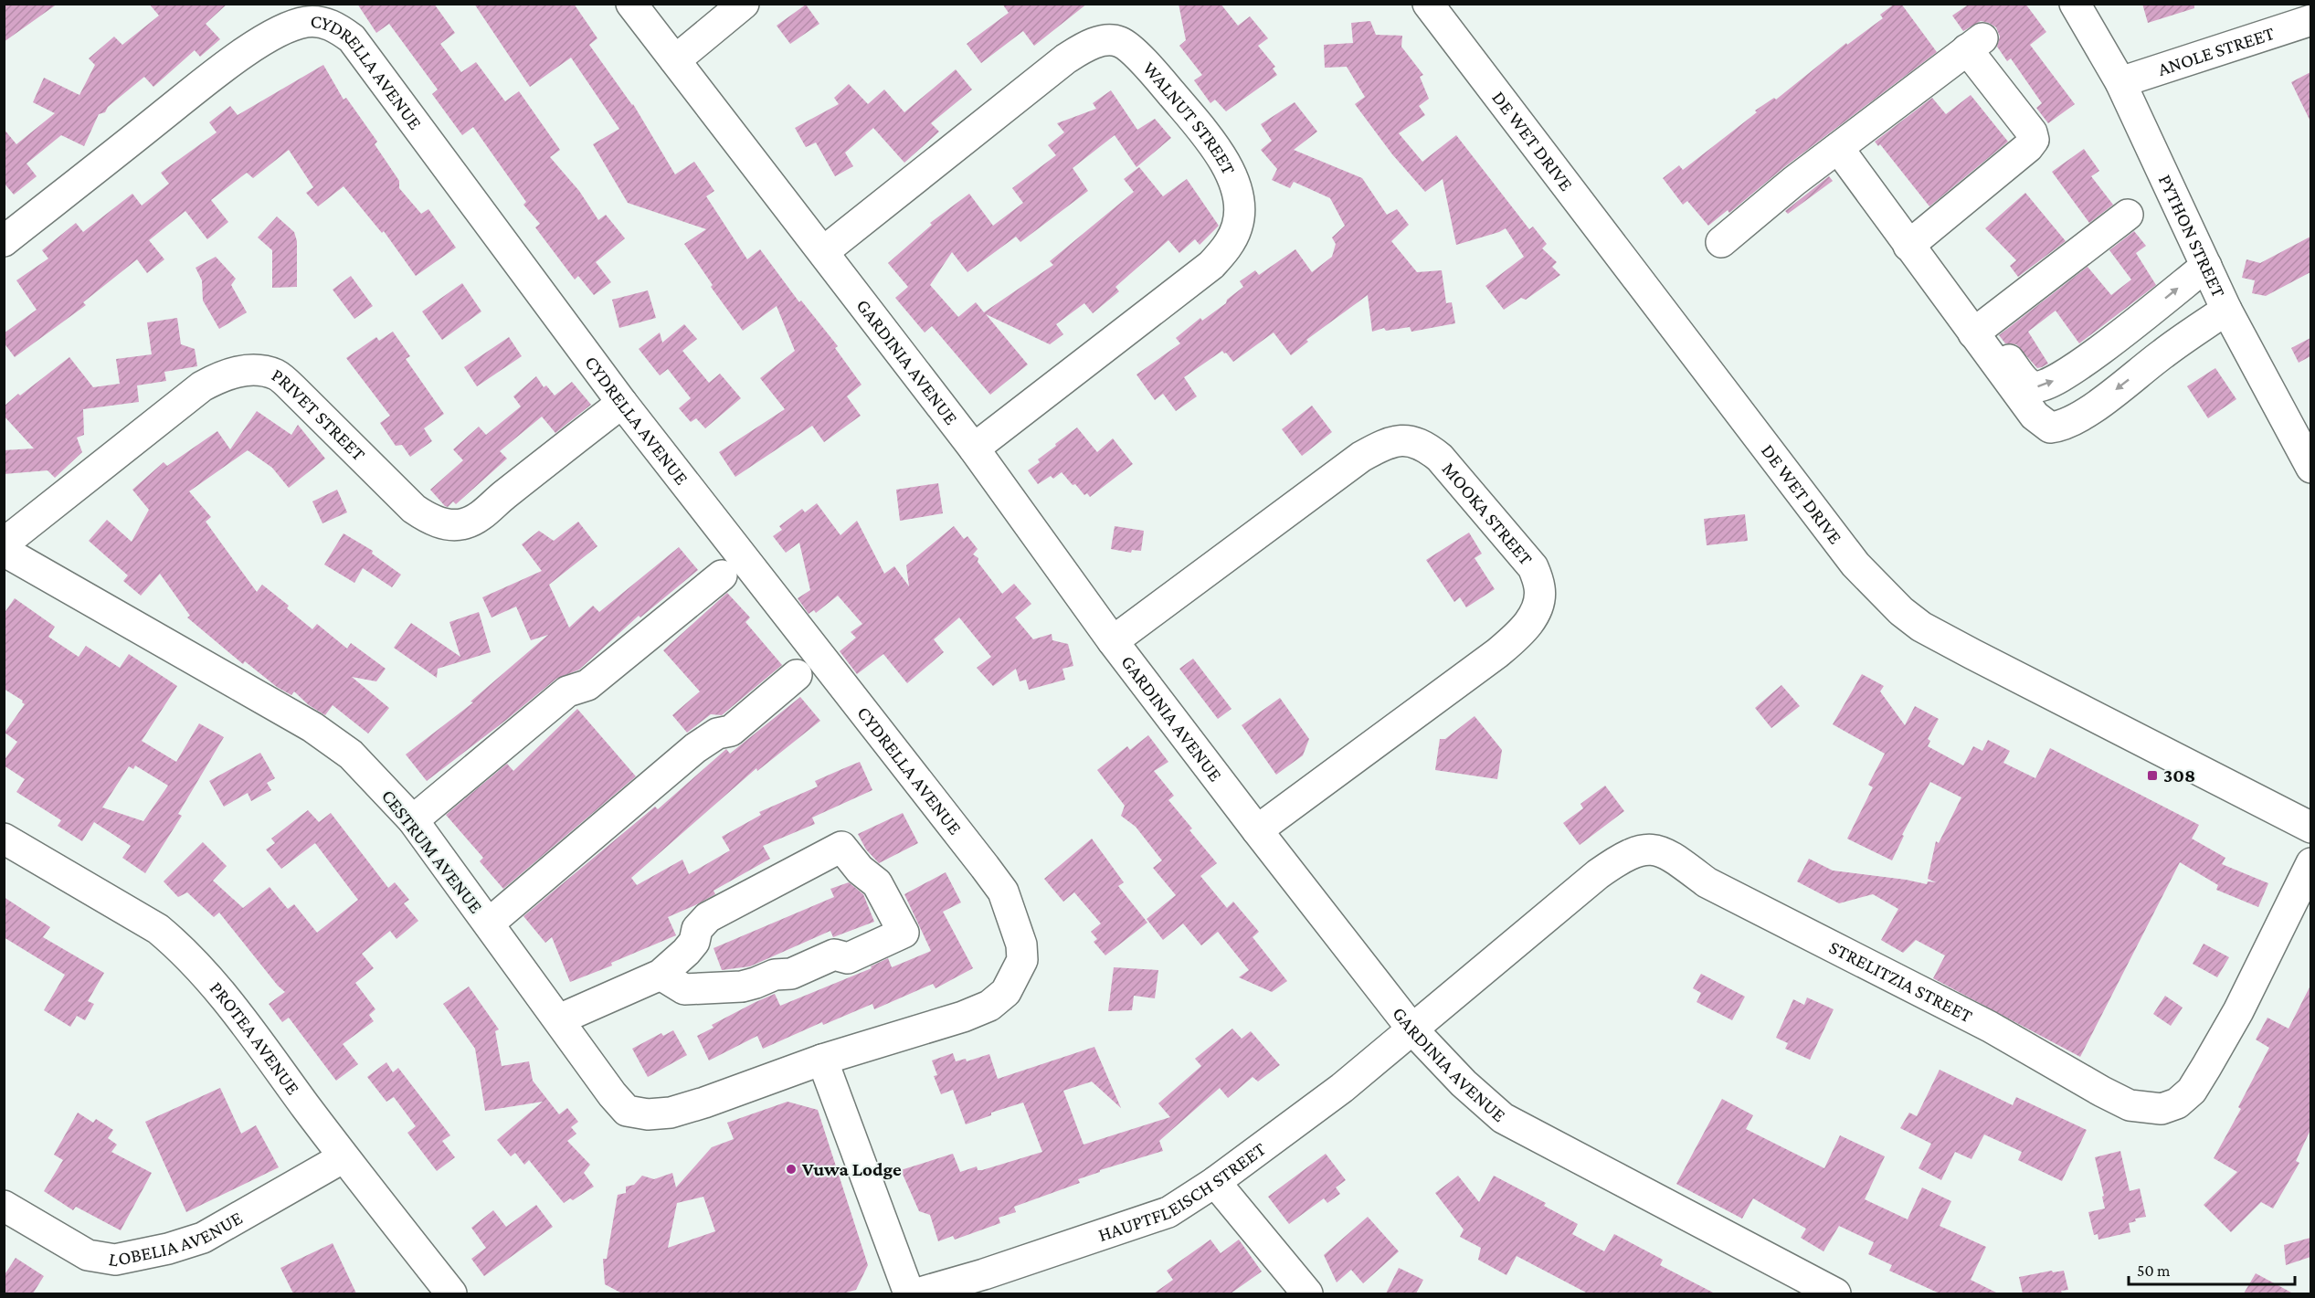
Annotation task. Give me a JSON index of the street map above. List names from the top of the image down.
{
  "streets": {
    "street": [
      "ANOLE STREET",
      "CYDRELLA AVENUE",
      "WALNUT STREET",
      "DE WET DRIVE",
      "PYTHON STREET",
      "GARDINIA AVENUE",
      "PRIVET STREET",
      "MOOKA STREET",
      "CESTRUM AVENUE",
      "STRELITZIA STREET",
      "PROTEA AVENUE",
      "HAUPTFLEISCH STREET",
      "LOBELIA AVENUE"
    ]
  },
  "crossings": [
    ["ANOLE STREET", "PYTHON STREET"],
    ["CYDRELLA AVENUE", "PRIVET STREET"],
    ["CYDRELLA AVENUE", "CESTRUM AVENUE"],
    ["WALNUT STREET", "GARDINIA AVENUE"],
    ["GARDINIA AVENUE", "MOOKA STREET"],
    ["GARDINIA AVENUE", "STRELITZIA STREET"],
    ["GARDINIA AVENUE", "HAUPTFLEISCH STREET"],
    ["STRELITZIA STREET", "HAUPTFLEISCH STREET"],
    ["PROTEA AVENUE", "LOBELIA AVENUE"]
  ],
  "places": {
    "transit": ["308"],
    "other": ["Vuwa Lodge"]
  },
  "scale_bar": "50 m"
}
